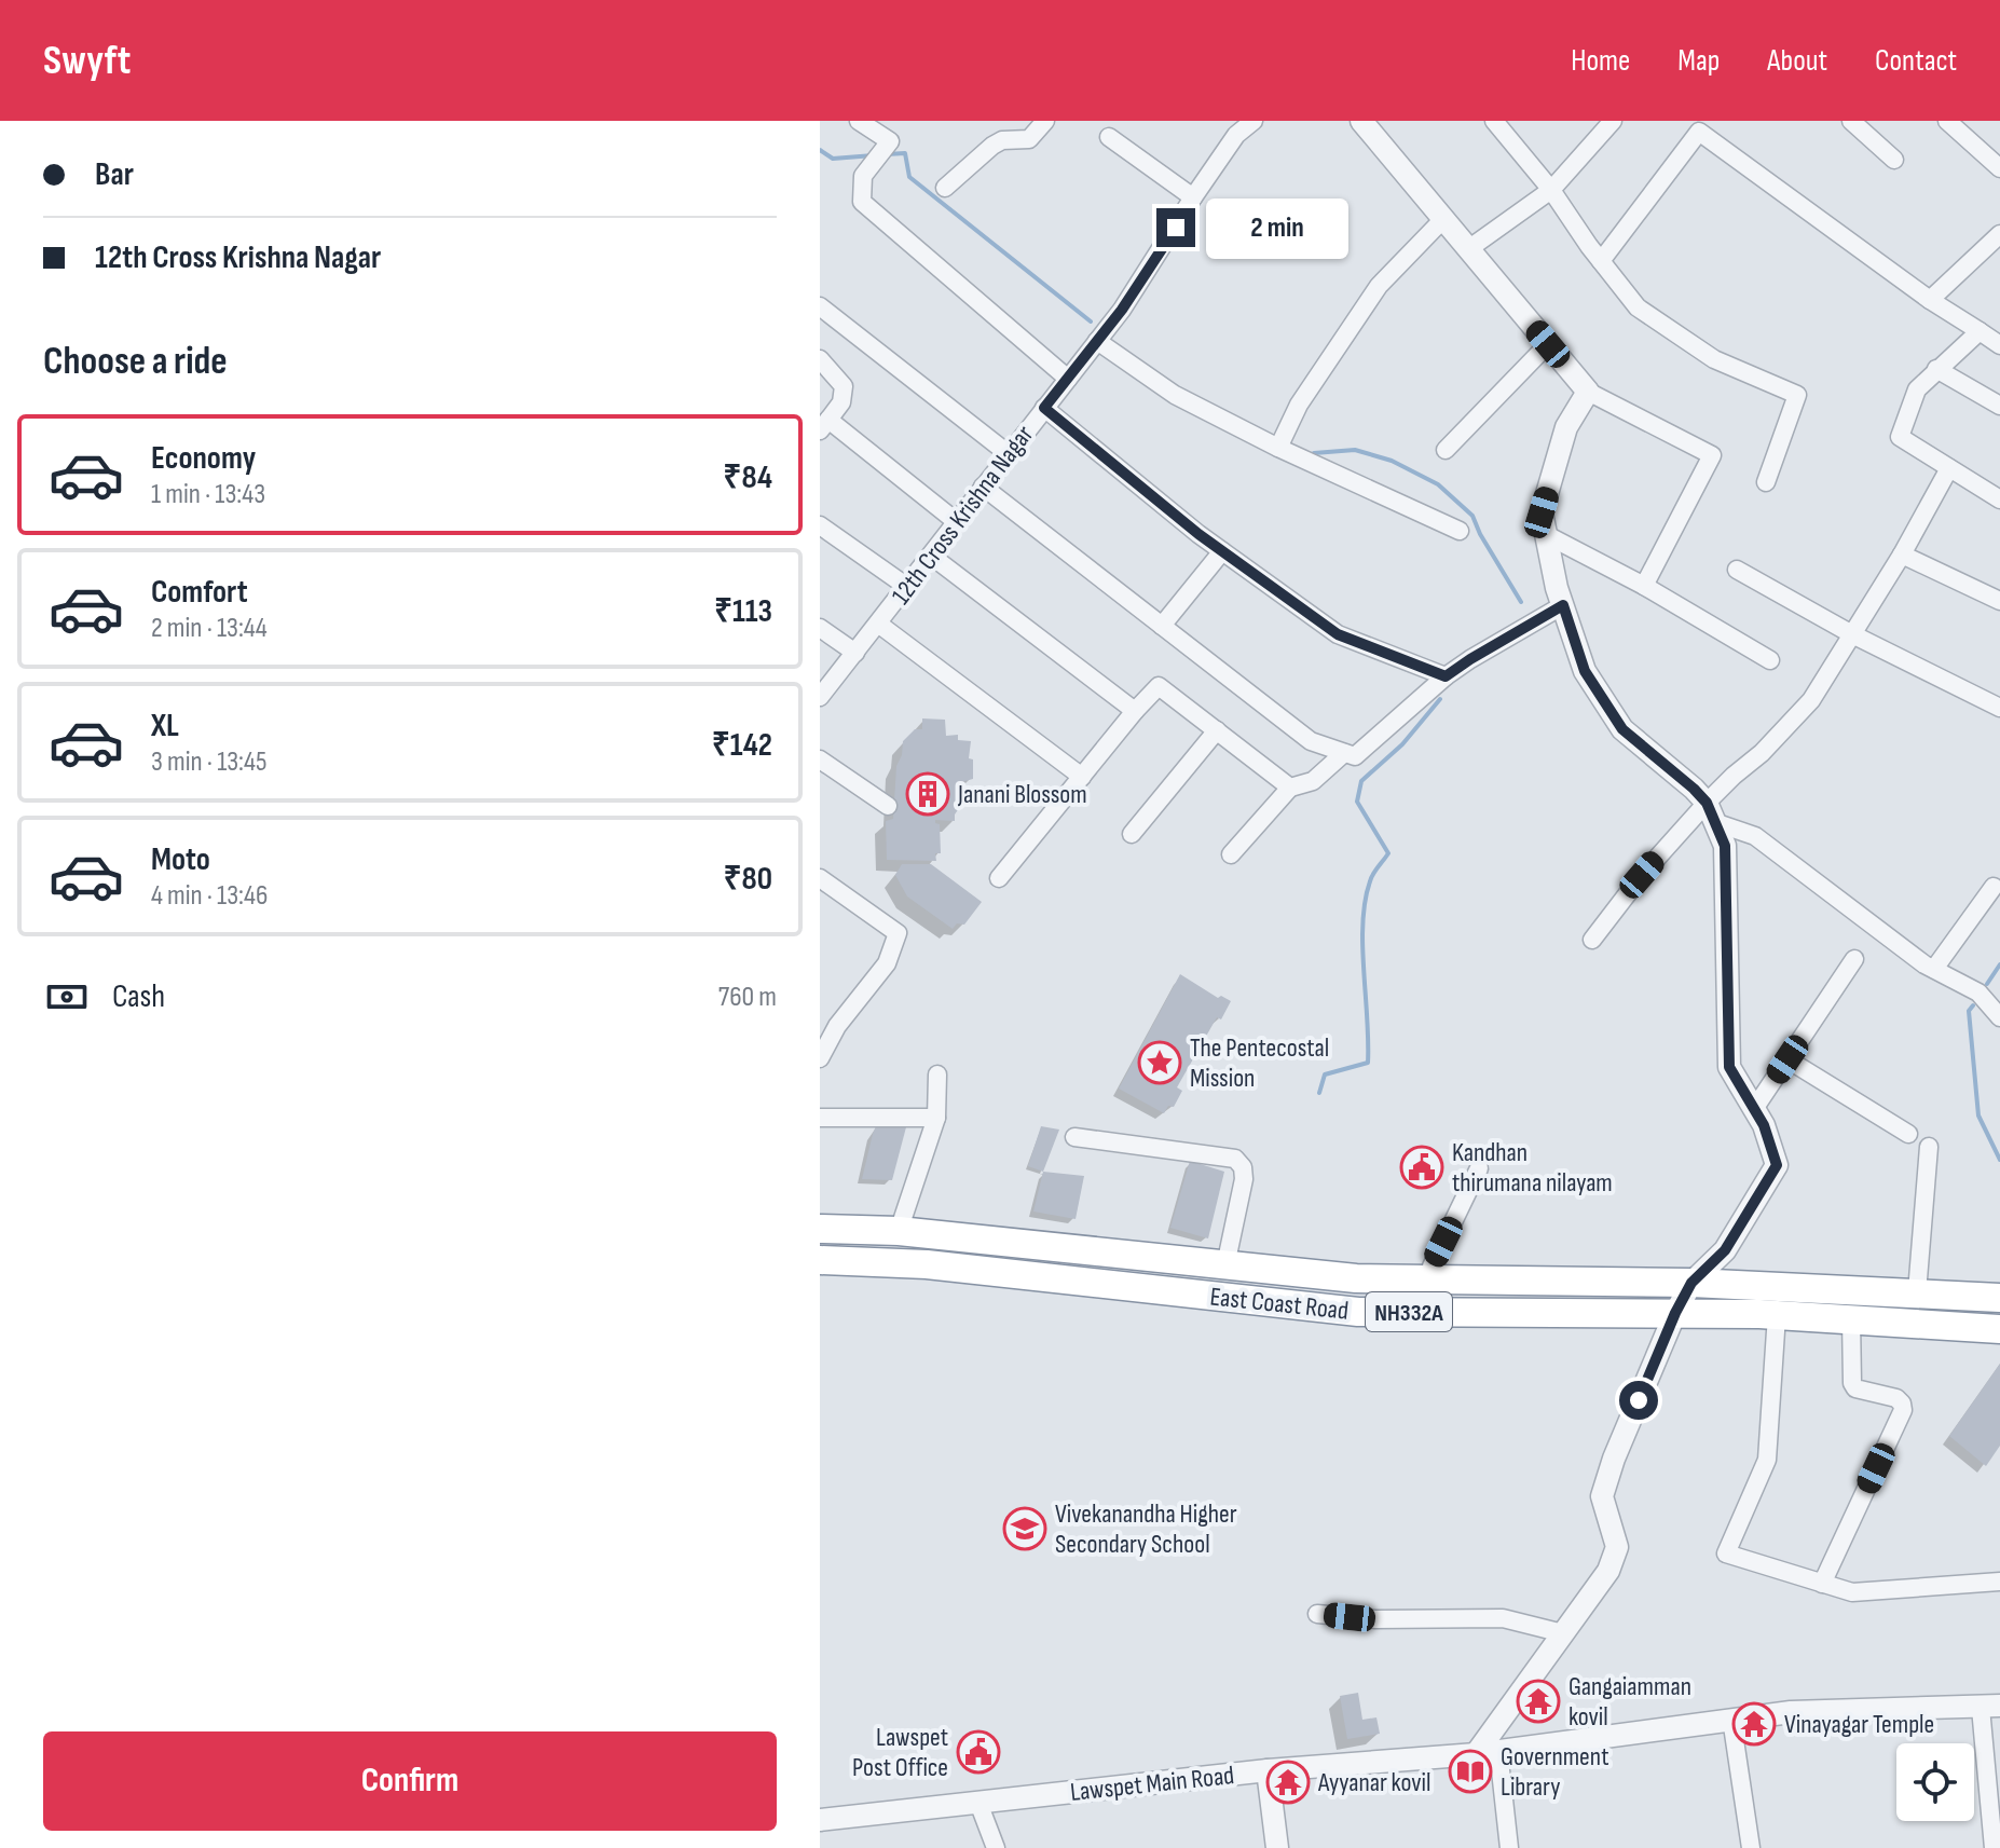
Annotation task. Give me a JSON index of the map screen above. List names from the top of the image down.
{
  "streets": {
    "highway": ["East Coast Road", "NH332A"],
    "street": ["12th Cross Krishna Nagar", "Lawspet Main Road"]
  },
  "places": {
    "building": ["Janani Blossom"],
    "place": ["The Pentecostal Mission"],
    "public building": ["Kandhan thirumana nilayam", "Lawspet Post Office"],
    "school or university": ["Vivekanandha Higher Secondary School"],
    "temple": ["Gangaiamman kovil", "Vinayagar Temple", "Ayyanar kovil"],
    "library": ["Government Library"]
  },
  "page": {
    "header": "Swyft",
    "nav": [
      "Home",
      "Map",
      "About",
      "Contact"
    ],
    "banner": ["Bar", "12th Cross Krishna Nagar"],
    "bubble": "2 min",
    "heading": "Choose a ride",
    "list": [
      {
        "name": "Economy",
        "note": "1 min · 13:43",
        "value": "₹84"
      },
      {
        "name": "Comfort",
        "note": "2 min · 13:44",
        "value": "₹113"
      },
      {
        "name": "XL",
        "note": "3 min · 13:45",
        "value": "₹142"
      },
      {
        "name": "Moto",
        "note": "4 min · 13:46",
        "value": "₹80"
      }
    ],
    "pay": ["Cash", "760 m"],
    "buttons": "Confirm"
  }
}
